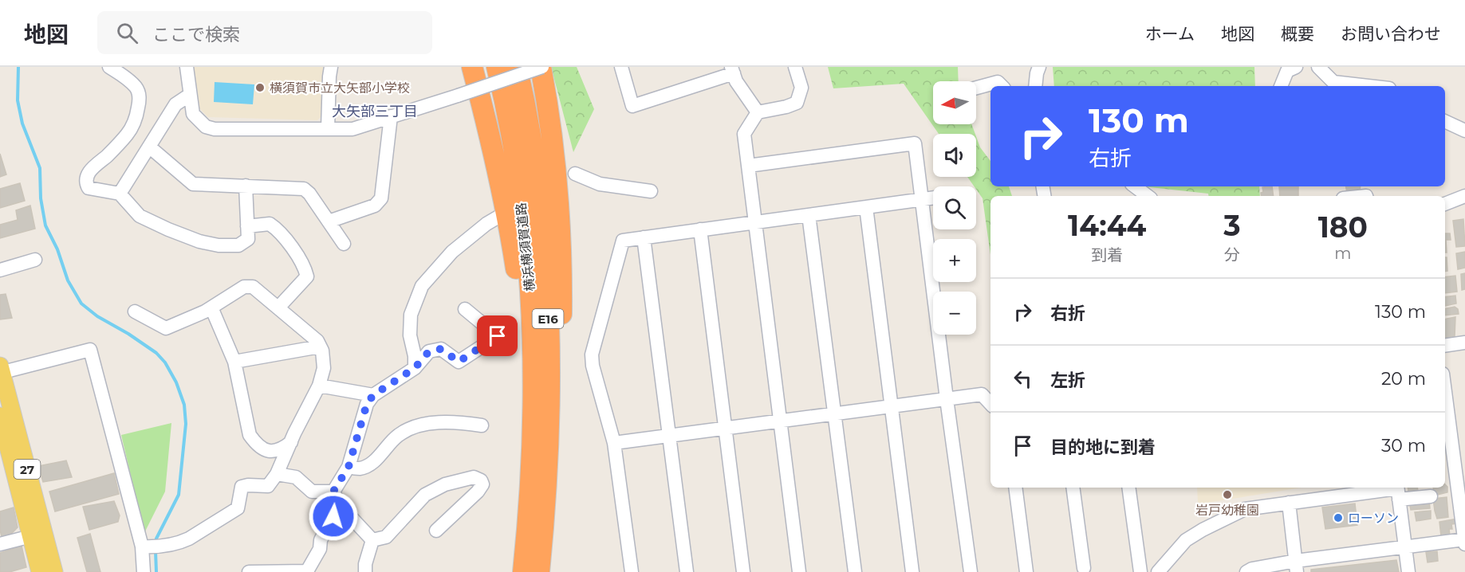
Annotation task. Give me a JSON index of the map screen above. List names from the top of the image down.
{
  "streets": {
    "highway": ["横浜横須賀道路", "E16"],
    "main road": ["27"]
  },
  "districts": ["大矢部三丁目"],
  "places": ["横須賀市立大矢部小学校", "岩戸幼稚園", "ローソン"],
  "north": "left",
  "page": {
    "header": "地図",
    "search": "ここで検索",
    "nav": [
      "ホーム",
      "地図",
      "概要",
      "お問い合わせ"
    ],
    "map_buttons": ["+", "−"],
    "turn": ["130 m", "右折"],
    "eta": [
      "14:44",
      "到着",
      "3",
      "分",
      "180",
      "m"
    ],
    "list": [
      {
        "name": "右折",
        "value": "130 m"
      },
      {
        "name": "左折",
        "value": "20 m"
      },
      {
        "name": "目的地に到着",
        "value": "30 m"
      }
    ]
  }
}
